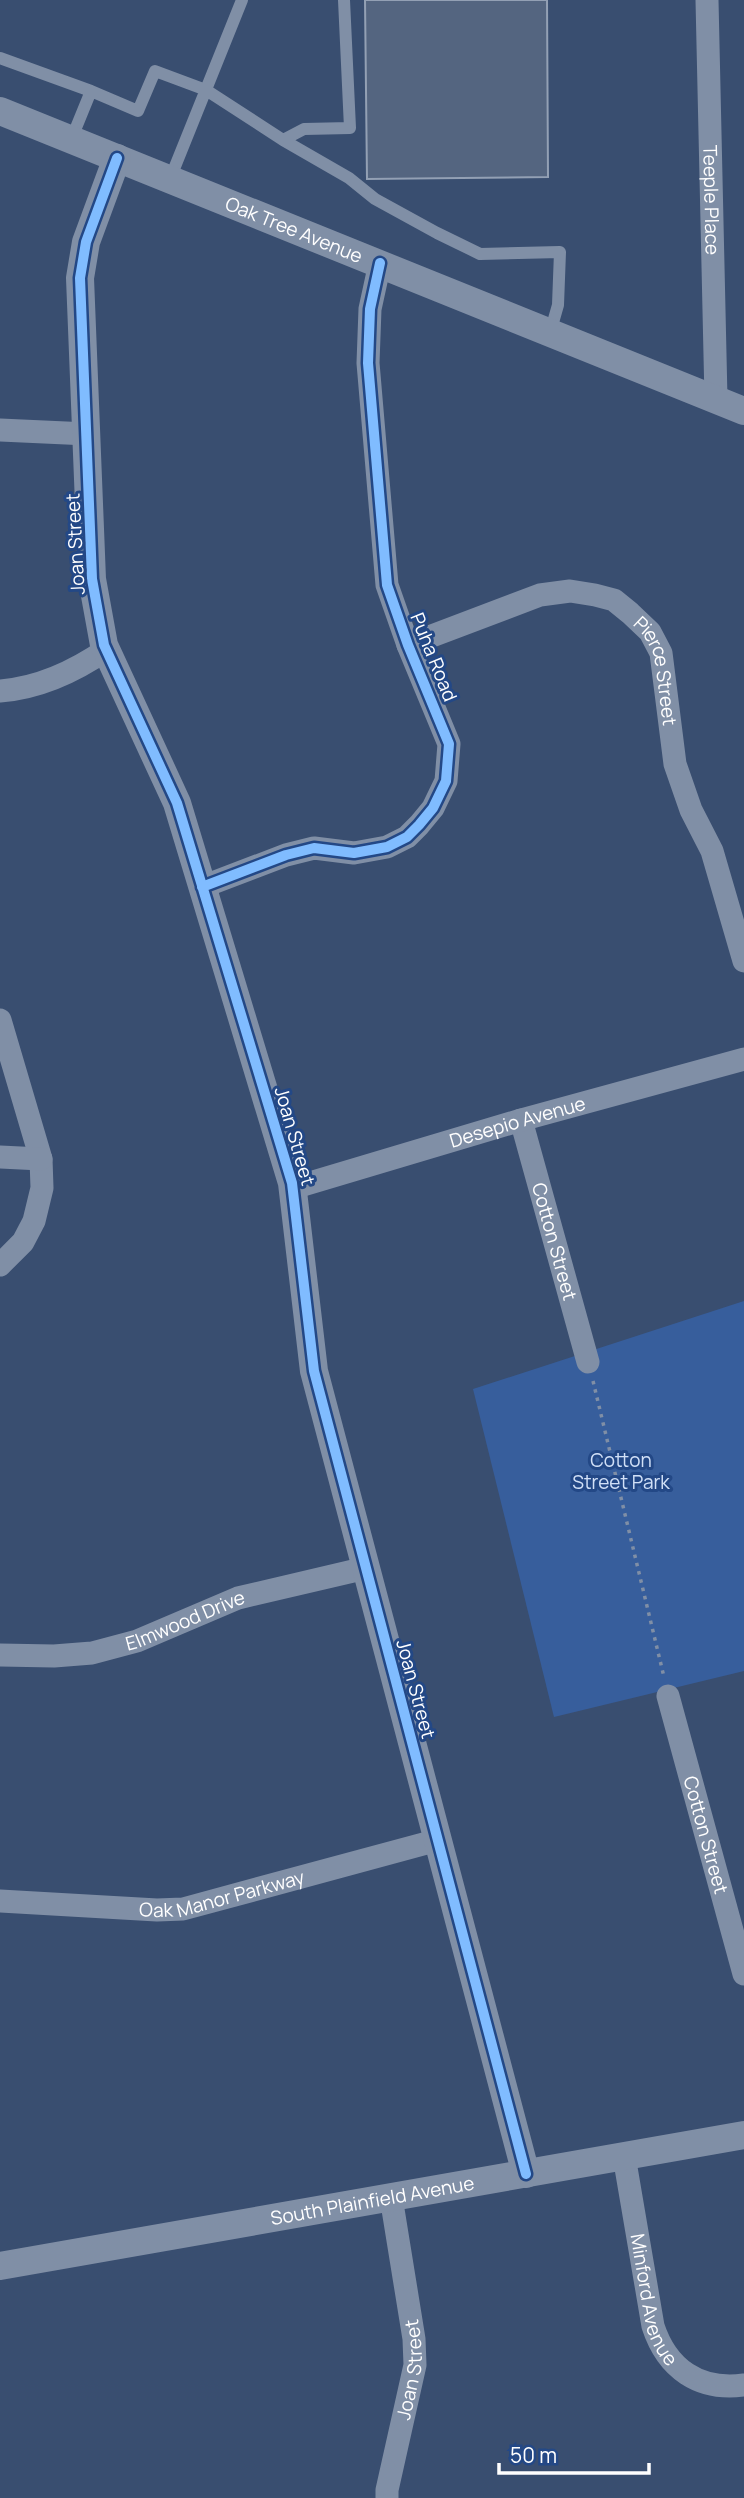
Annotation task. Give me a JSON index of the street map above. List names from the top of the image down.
{
  "streets": {
    "street": [
      "Teeple Place",
      "Oak Tree Avenue",
      "Joan Street",
      "Puha Road",
      "Pierce Street",
      "Desepio Avenue",
      "Cotton Street",
      "Elmwood Drive",
      "Oak Manor Parkway",
      "South Plainfield Avenue",
      "Minford Avenue"
    ]
  },
  "crossings": [
    ["Teeple Place", "Oak Tree Avenue"],
    ["Oak Tree Avenue", "Joan Street"],
    ["Oak Tree Avenue", "Puha Road"],
    ["Joan Street", "Puha Road"],
    ["Joan Street", "Desepio Avenue"],
    ["Joan Street", "Elmwood Drive"],
    ["Joan Street", "Oak Manor Parkway"],
    ["Joan Street", "South Plainfield Avenue"],
    ["Puha Road", "Pierce Street"],
    ["Desepio Avenue", "Cotton Street"],
    ["South Plainfield Avenue", "Minford Avenue"]
  ],
  "parks": ["Cotton Street Park"],
  "scale_bar": "50 m"
}
